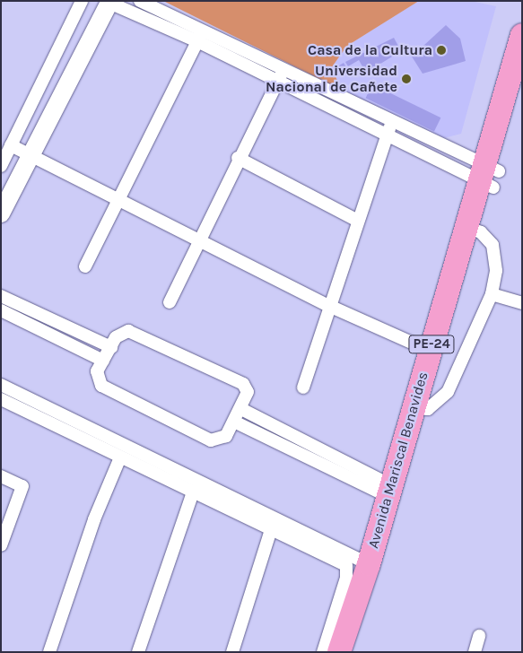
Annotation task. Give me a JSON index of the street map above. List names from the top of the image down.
{
  "streets": {
    "highway": ["PE-24", "Avenida Mariscal Benavides"]
  },
  "places": ["Casa de la Cultura", "Universidad Nacional de Cañete"]
}
